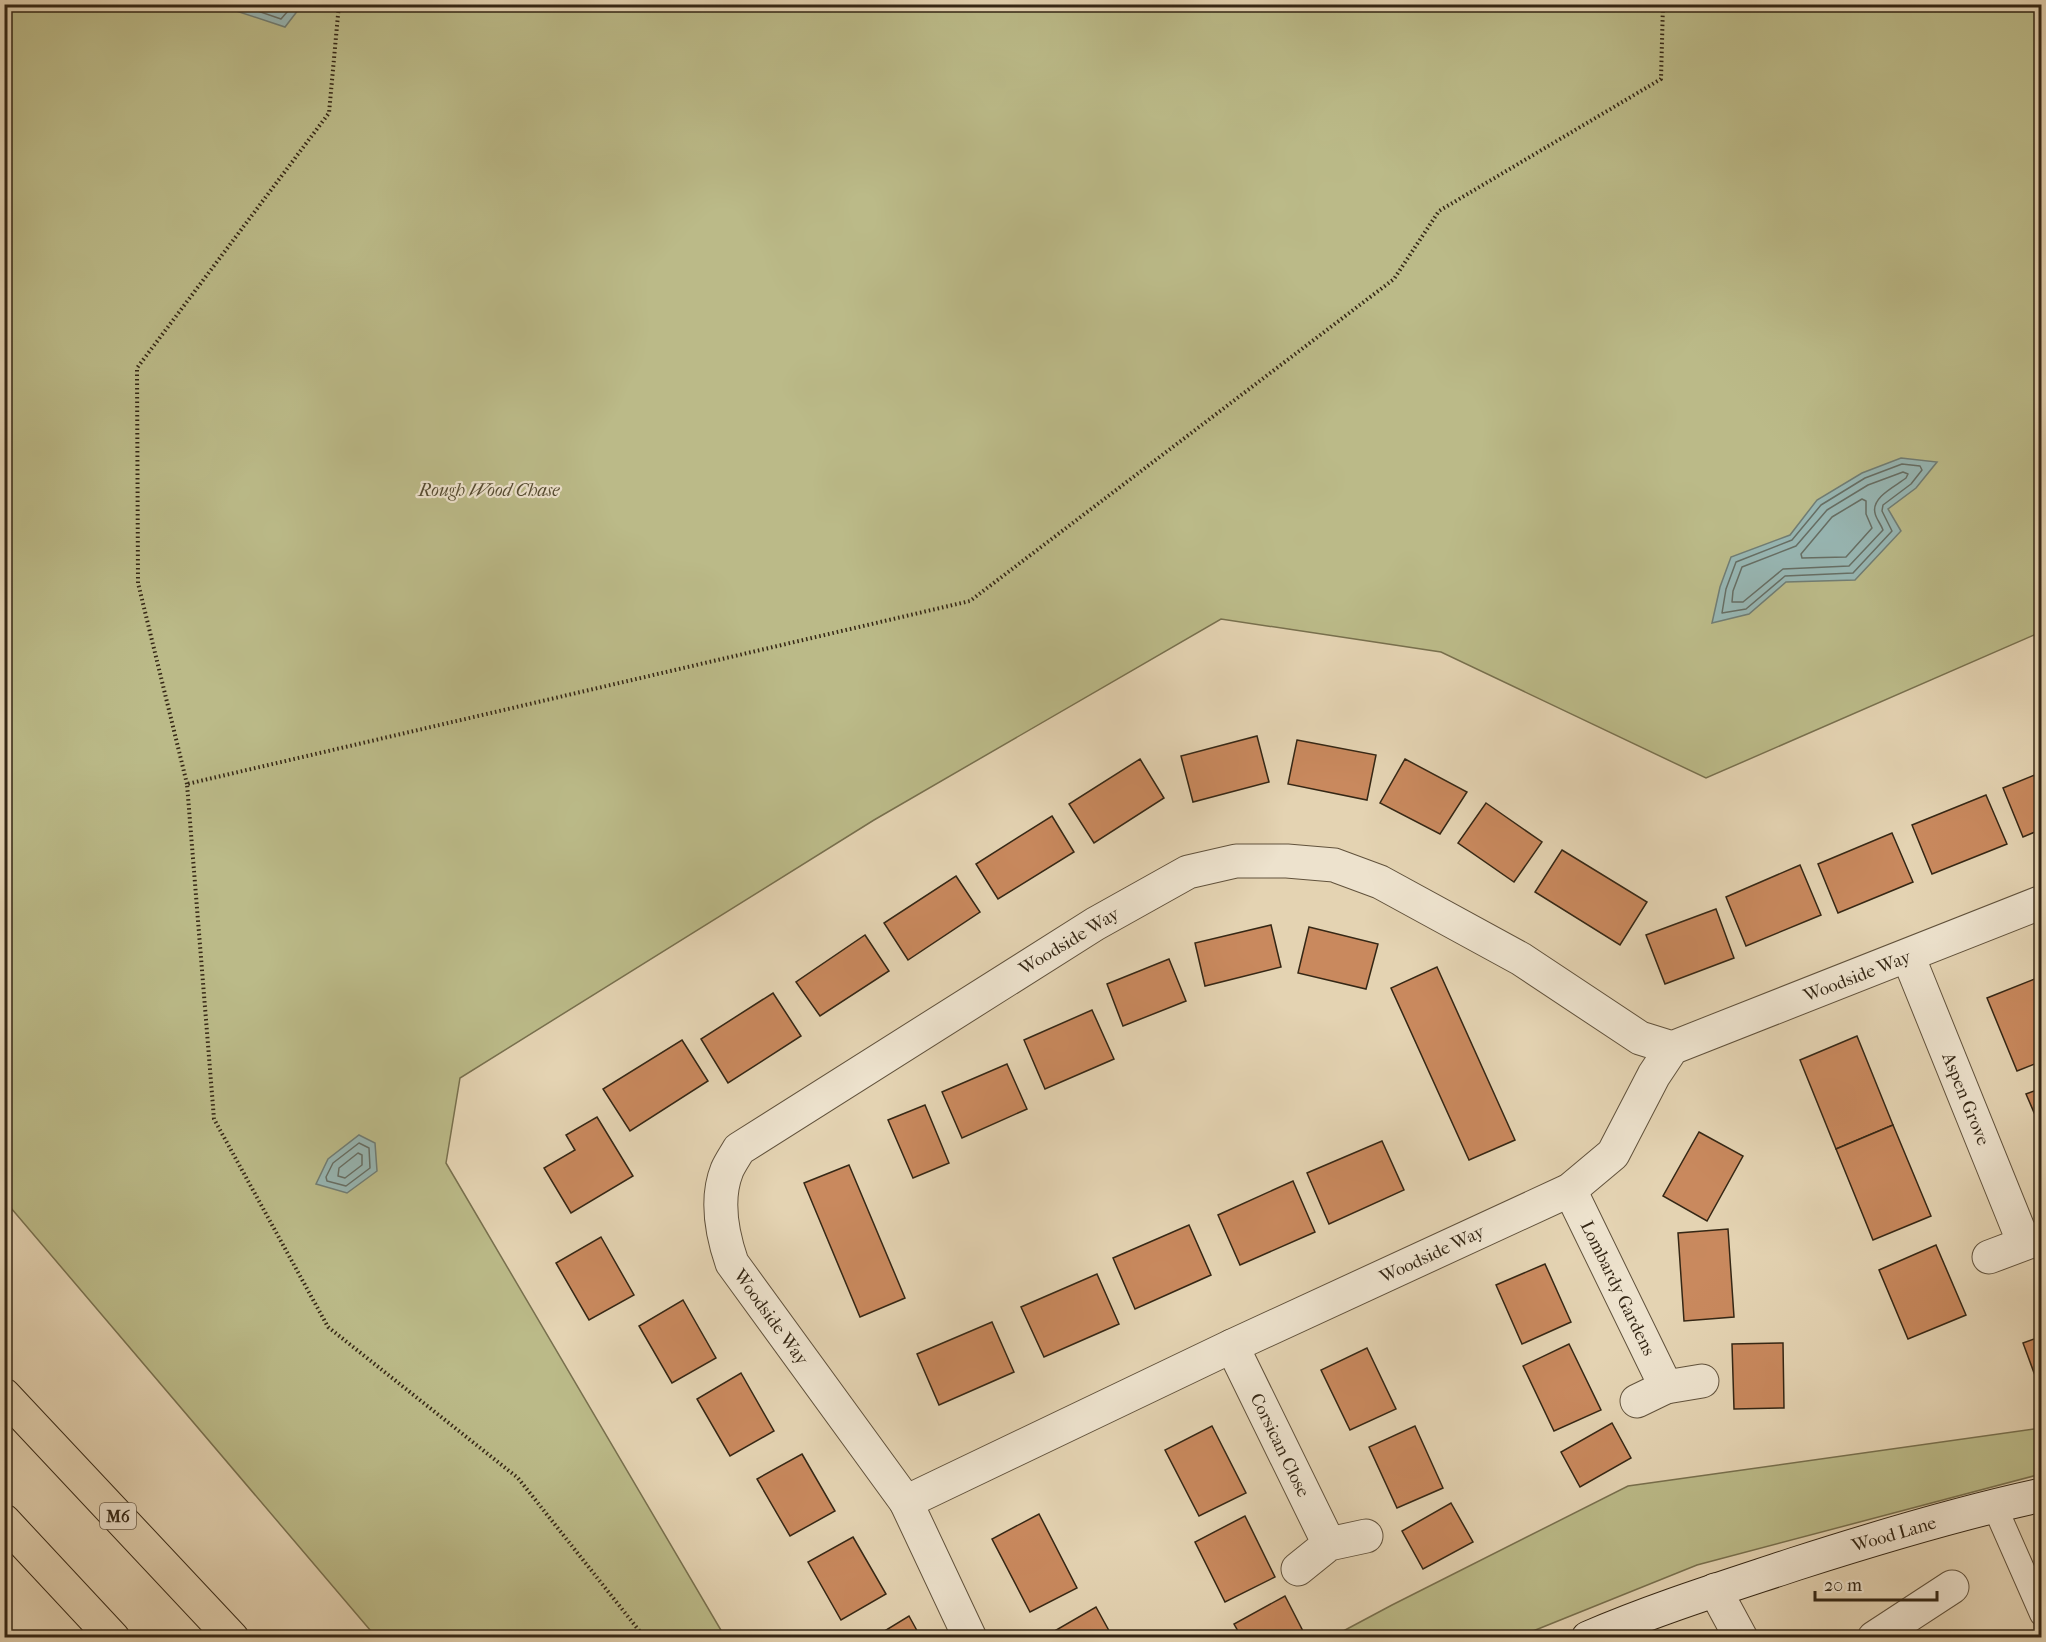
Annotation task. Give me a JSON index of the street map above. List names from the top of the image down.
{
  "streets": {
    "highway": ["M6"],
    "street": [
      "Woodside Way",
      "Aspen Grove",
      "Lombardy Gardens",
      "Corsican Close",
      "Wood Lane"
    ]
  },
  "crossings": [
    ["Woodside Way", "Aspen Grove"],
    ["Woodside Way", "Lombardy Gardens"],
    ["Woodside Way", "Corsican Close"]
  ],
  "parks": ["Rough Wood Chase"],
  "scale_bar": "20 m"
}
